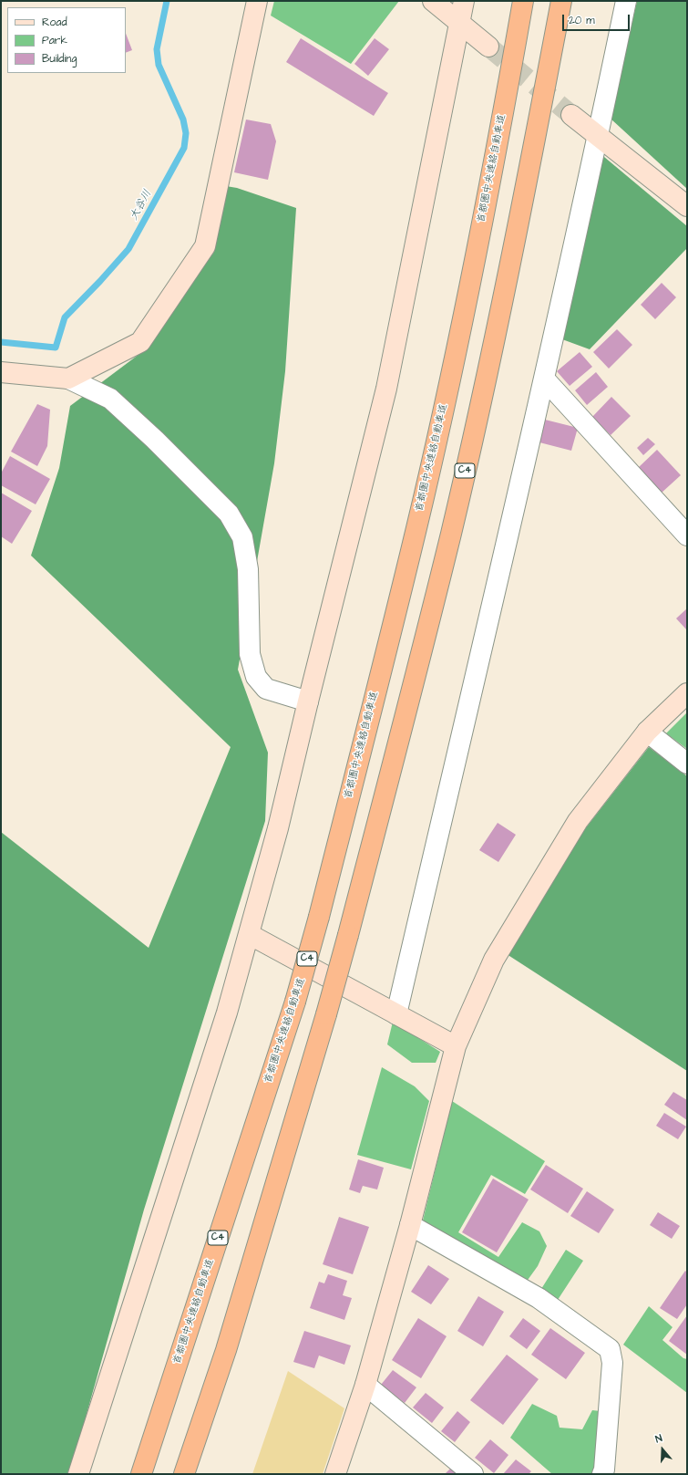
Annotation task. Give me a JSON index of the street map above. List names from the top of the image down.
{
  "streets": {
    "highway": ["首都圏中央連絡自動車道", "C4"]
  },
  "water": ["大谷川"],
  "legend": ["Road", "Park", "Building"],
  "scale_bar": "20 m",
  "north": "top"
}
